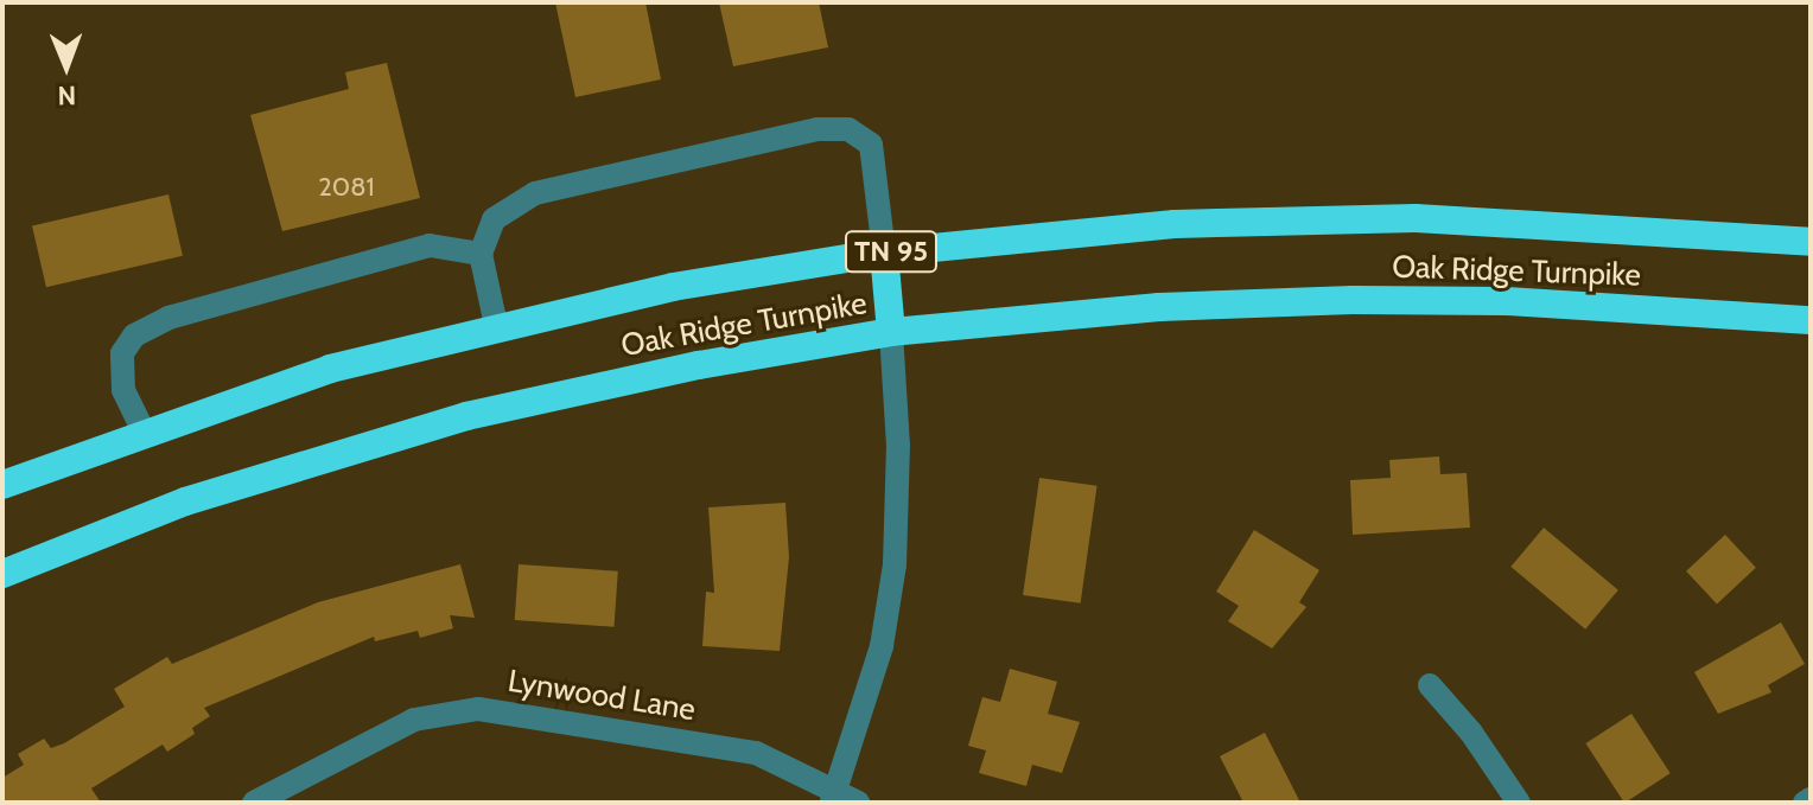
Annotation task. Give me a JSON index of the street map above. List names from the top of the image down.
{
  "streets": {
    "highway": ["TN 95", "Oak Ridge Turnpike"],
    "street": ["Lynwood Lane"]
  },
  "house_numbers": ["2081"],
  "north": "bottom"
}
